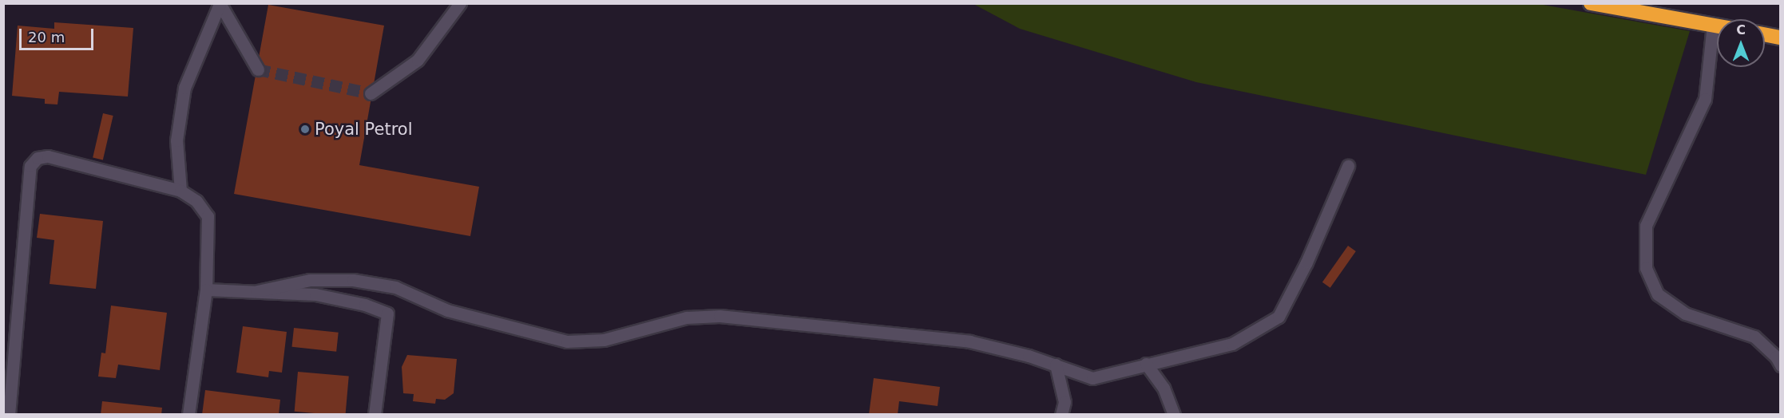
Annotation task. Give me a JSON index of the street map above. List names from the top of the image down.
{
  "places": ["Poyal Petrol"],
  "scale_bar": "20 m",
  "north": "top"
}
